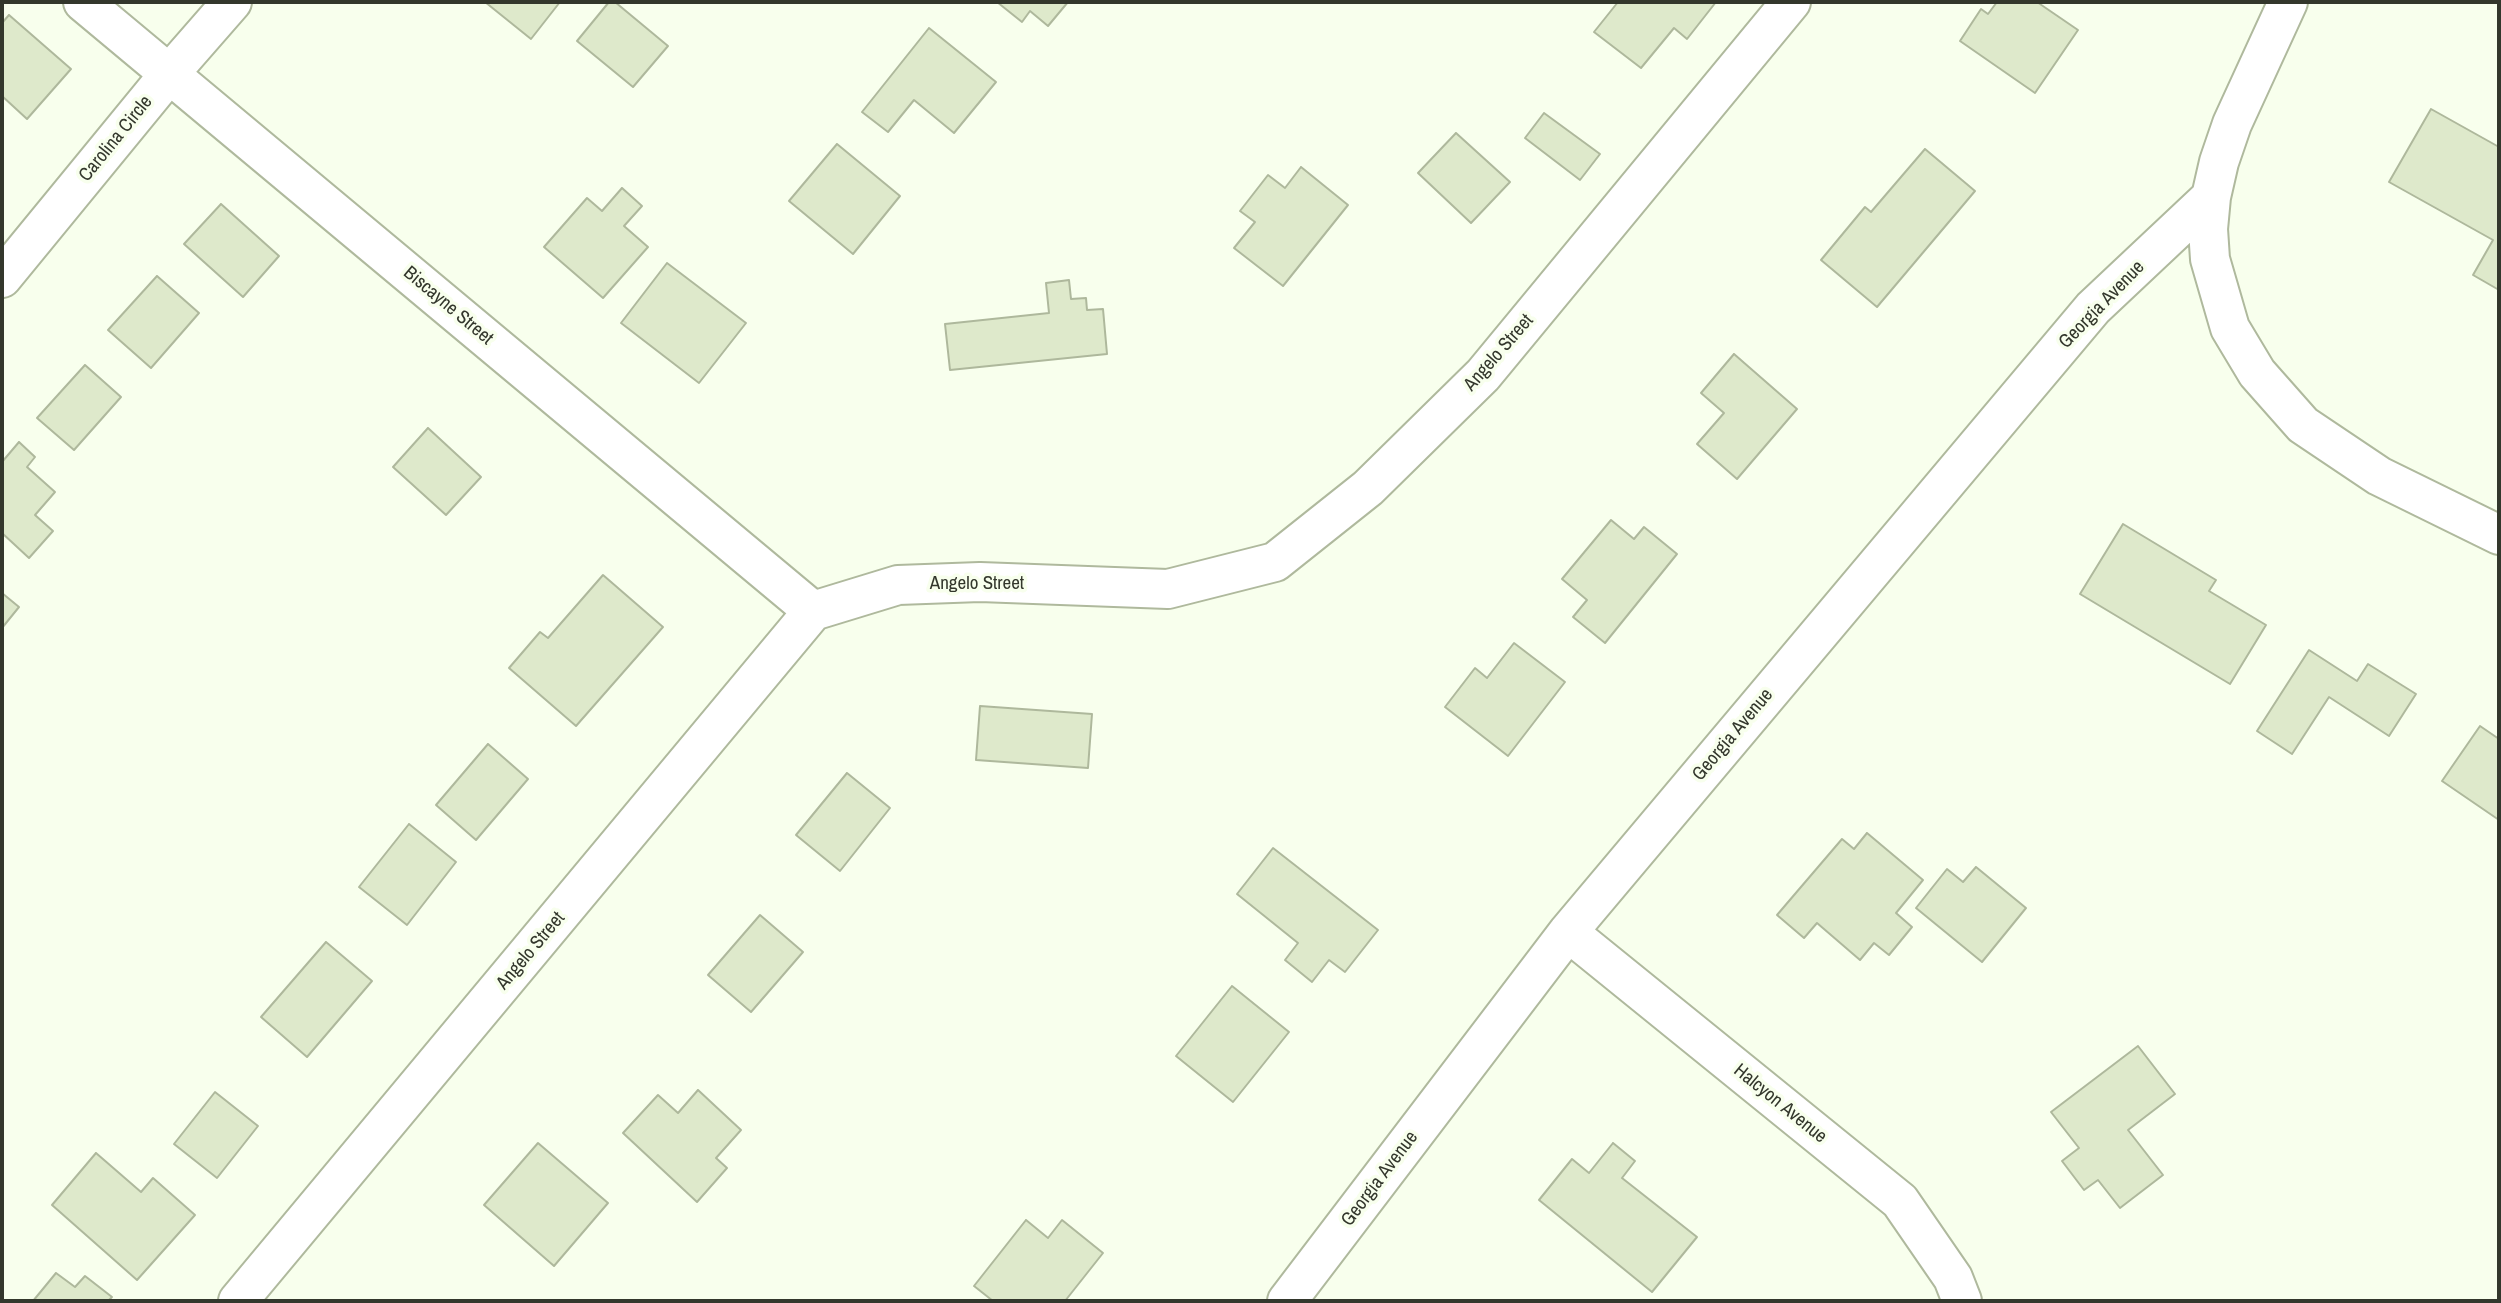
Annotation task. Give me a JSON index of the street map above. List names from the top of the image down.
{
  "streets": {
    "street": [
      "Carolina Circle",
      "Georgia Avenue",
      "Biscayne Street",
      "Angelo Street",
      "Halcyon Avenue"
    ]
  },
  "crossings": [
    ["Carolina Circle", "Biscayne Street"],
    ["Georgia Avenue", "Halcyon Avenue"],
    ["Biscayne Street", "Angelo Street"]
  ]
}
